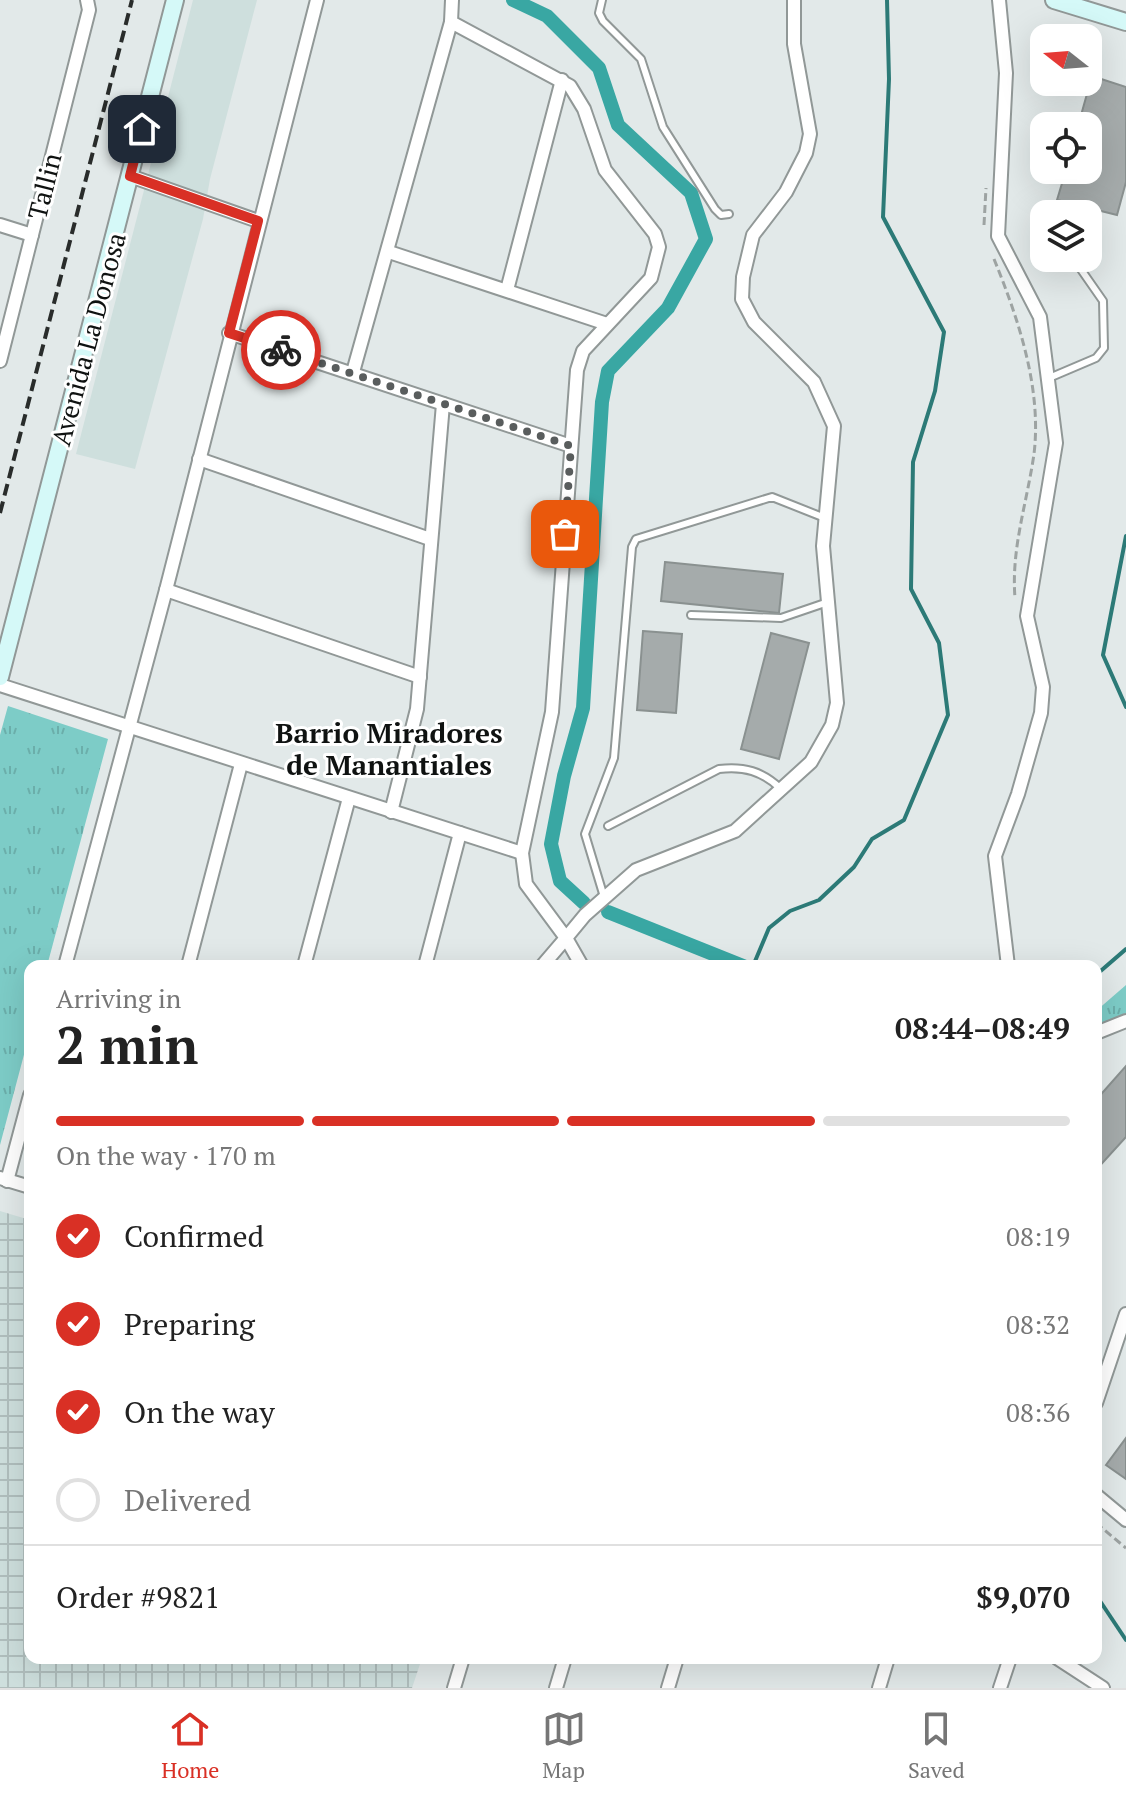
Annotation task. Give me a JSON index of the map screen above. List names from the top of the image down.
{
  "streets": {
    "main road": ["Avenida La Donosa"],
    "street": ["Tallin"]
  },
  "districts": ["Barrio Miradores de Manantiales"],
  "north": "left",
  "page": {
    "heading": ["2 min", "Arriving in", "08:44–08:49"],
    "panel": ["Order #9821", "$9,070"],
    "bar": "On the way · 170 m",
    "list": [
      ["Confirmed", "08:19"],
      ["Preparing", "08:32"],
      ["On the way", "08:36"],
      "Delivered"
    ],
    "tabs": ["Home", "Map", "Saved"]
  }
}
